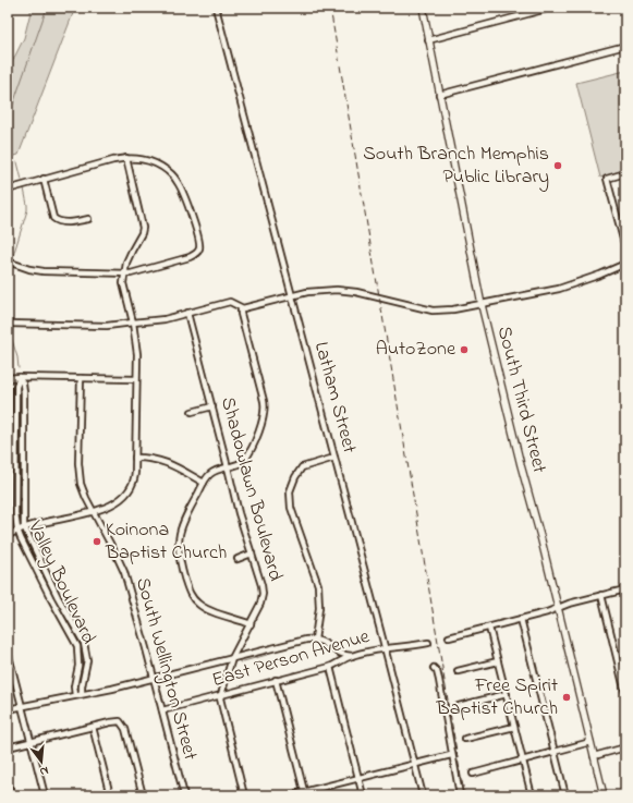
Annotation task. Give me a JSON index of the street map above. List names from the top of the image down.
{
  "streets": {
    "main road": ["South Third Street"],
    "street": [
      "Latham Street",
      "Shadowlawn Boulevard",
      "Valley Boulevard",
      "East Person Avenue",
      "South Wellington Street"
    ]
  },
  "crossings": [
    ["Latham Street", "East Person Avenue"],
    ["Shadowlawn Boulevard", "East Person Avenue"],
    ["East Person Avenue", "South Wellington Street"]
  ],
  "places": [
    "South Branch Memphis Public Library",
    "AutoZone",
    "Koinona Baptist Church",
    "Free Spirit Baptist Church"
  ],
  "north": "bottom"
}
